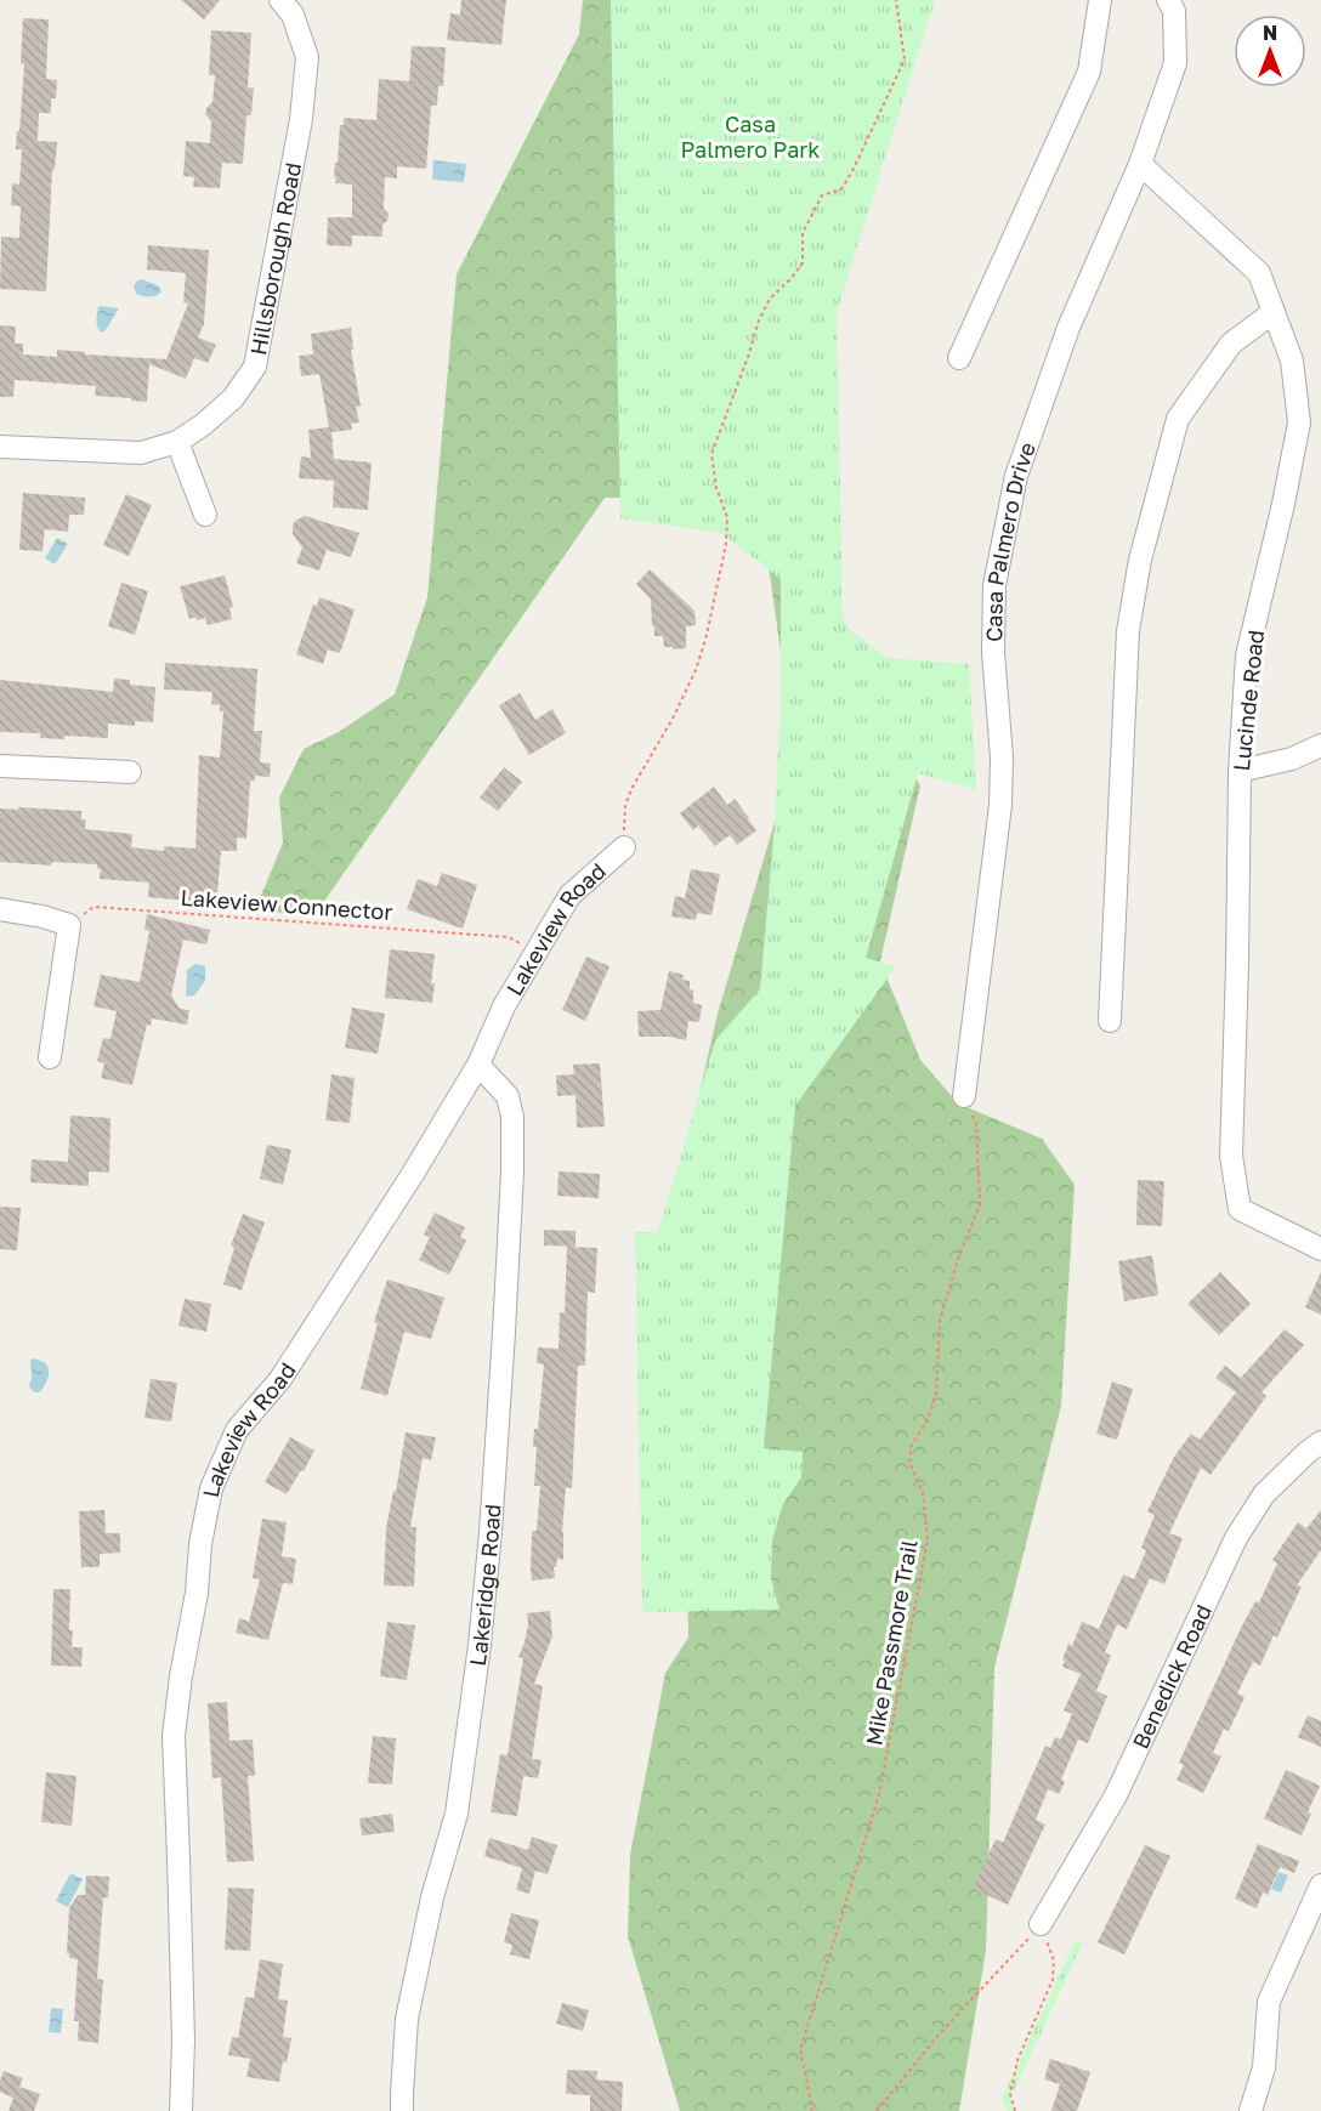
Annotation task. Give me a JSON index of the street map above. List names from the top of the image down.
{
  "streets": {
    "street": [
      "Hillsborough Road",
      "Casa Palmero Drive",
      "Lucinde Road",
      "Lakeview Road",
      "Lakeridge Road",
      "Benedick Road"
    ],
    "path": ["Lakeview Connector", "Mike Passmore Trail"]
  },
  "crossings": [
    ["Casa Palmero Drive", "Lucinde Road"],
    ["Casa Palmero Drive", "Mike Passmore Trail"],
    ["Lakeview Road", "Lakeridge Road"]
  ],
  "parks": ["Casa Palmero Park"],
  "north": "top"
}
